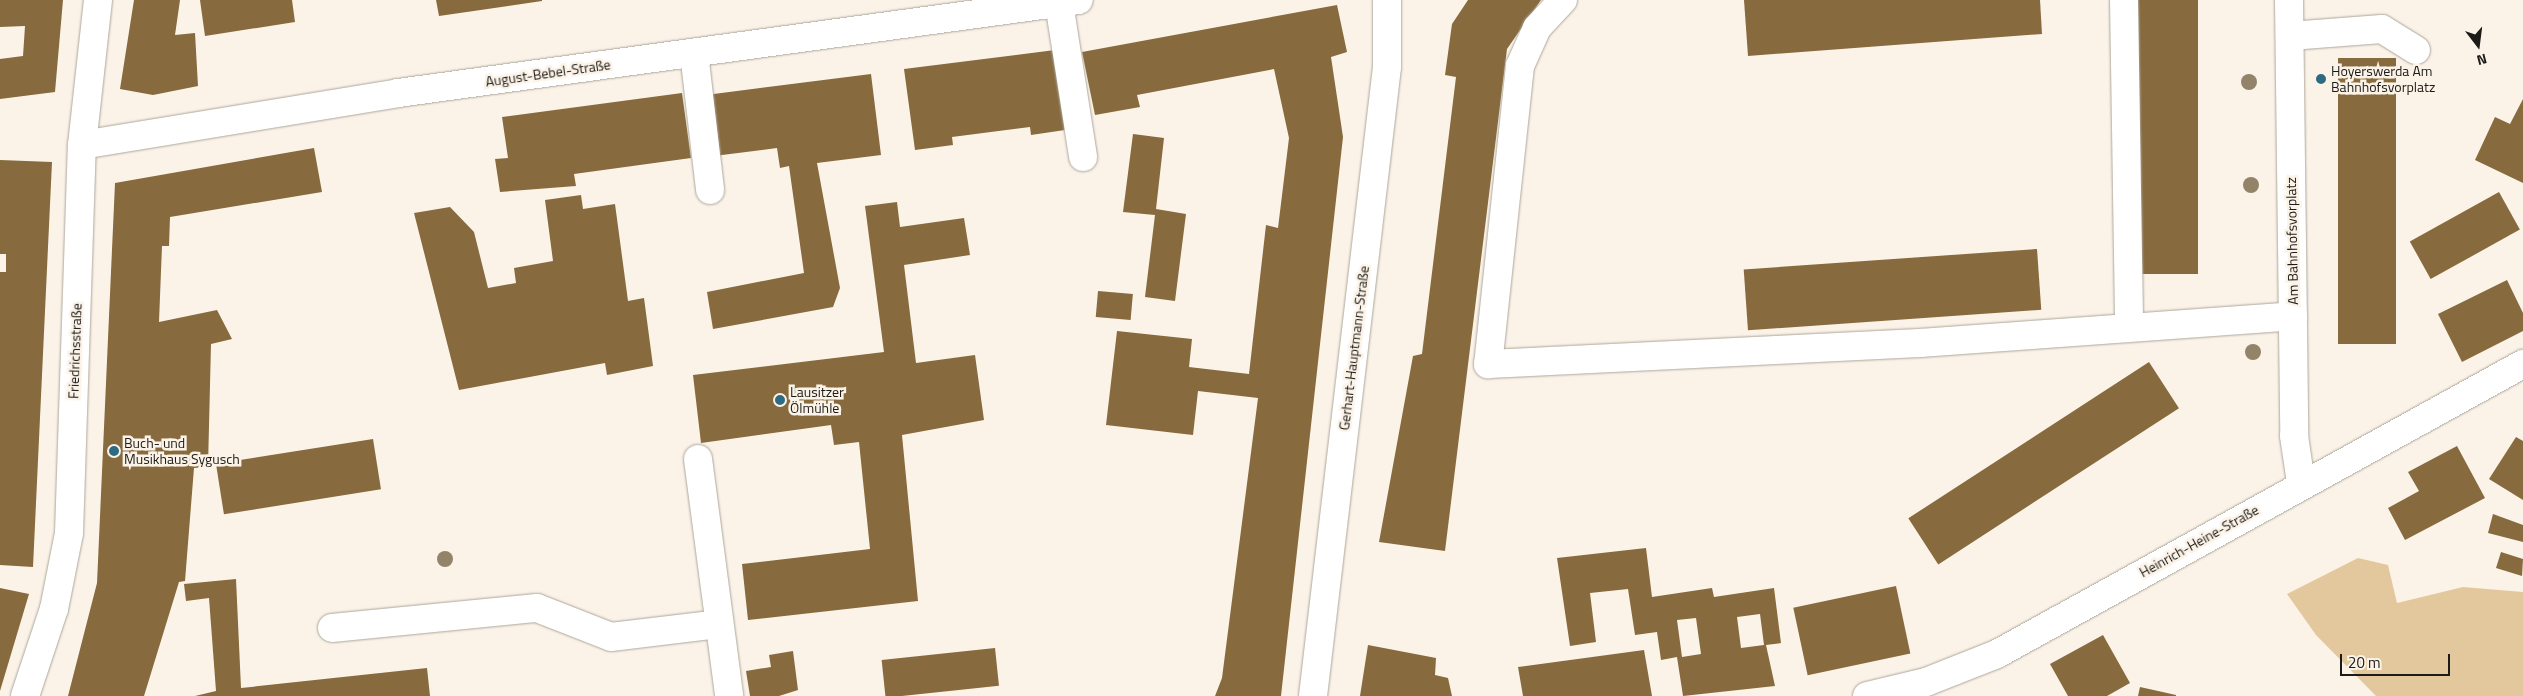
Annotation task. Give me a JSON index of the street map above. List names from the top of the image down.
{
  "streets": {
    "street": [
      "August-Bebel-Straße",
      "Am Bahnhofsvorplatz",
      "Gerhart-Hauptmann-Straße",
      "Friedrichsstraße",
      "Heinrich-Heine-Straße"
    ]
  },
  "crossings": [
    ["August-Bebel-Straße", "Friedrichsstraße"],
    ["Am Bahnhofsvorplatz", "Heinrich-Heine-Straße"]
  ],
  "places": ["Hoyerswerda Am Bahnhofsvorplatz", "Lausitzer Ölmühle", "Buch- und Musikhaus Sygusch"],
  "scale_bar": "20 m",
  "north": "bottom"
}
